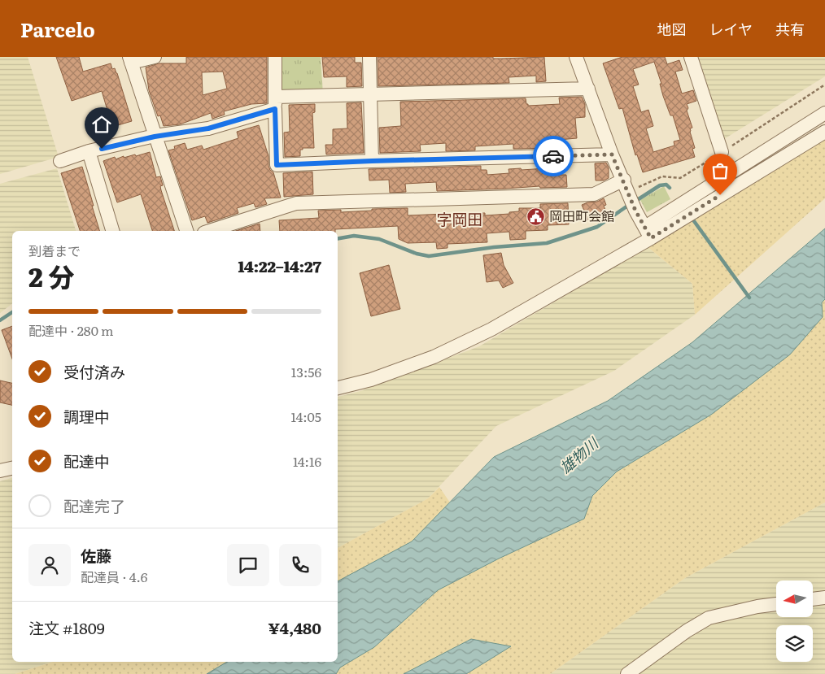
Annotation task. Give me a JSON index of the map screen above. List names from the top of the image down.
{
  "districts": ["字岡田"],
  "water": ["雄物川"],
  "places": {
    "public building": ["岡田町会館"]
  },
  "north": "left",
  "page": {
    "header": "Parcelo",
    "nav": ["地図", "レイヤ", "共有"],
    "heading": ["2 分", "到着まで", "14:22–14:27"],
    "panel": [
      "佐藤",
      "配達員 · 4.6",
      "注文 #1809",
      "¥4,480"
    ],
    "bar": "配達中 · 280 m",
    "list": [
      ["受付済み", "13:56"],
      ["調理中", "14:05"],
      ["配達中", "14:16"],
      "配達完了"
    ]
  }
}
